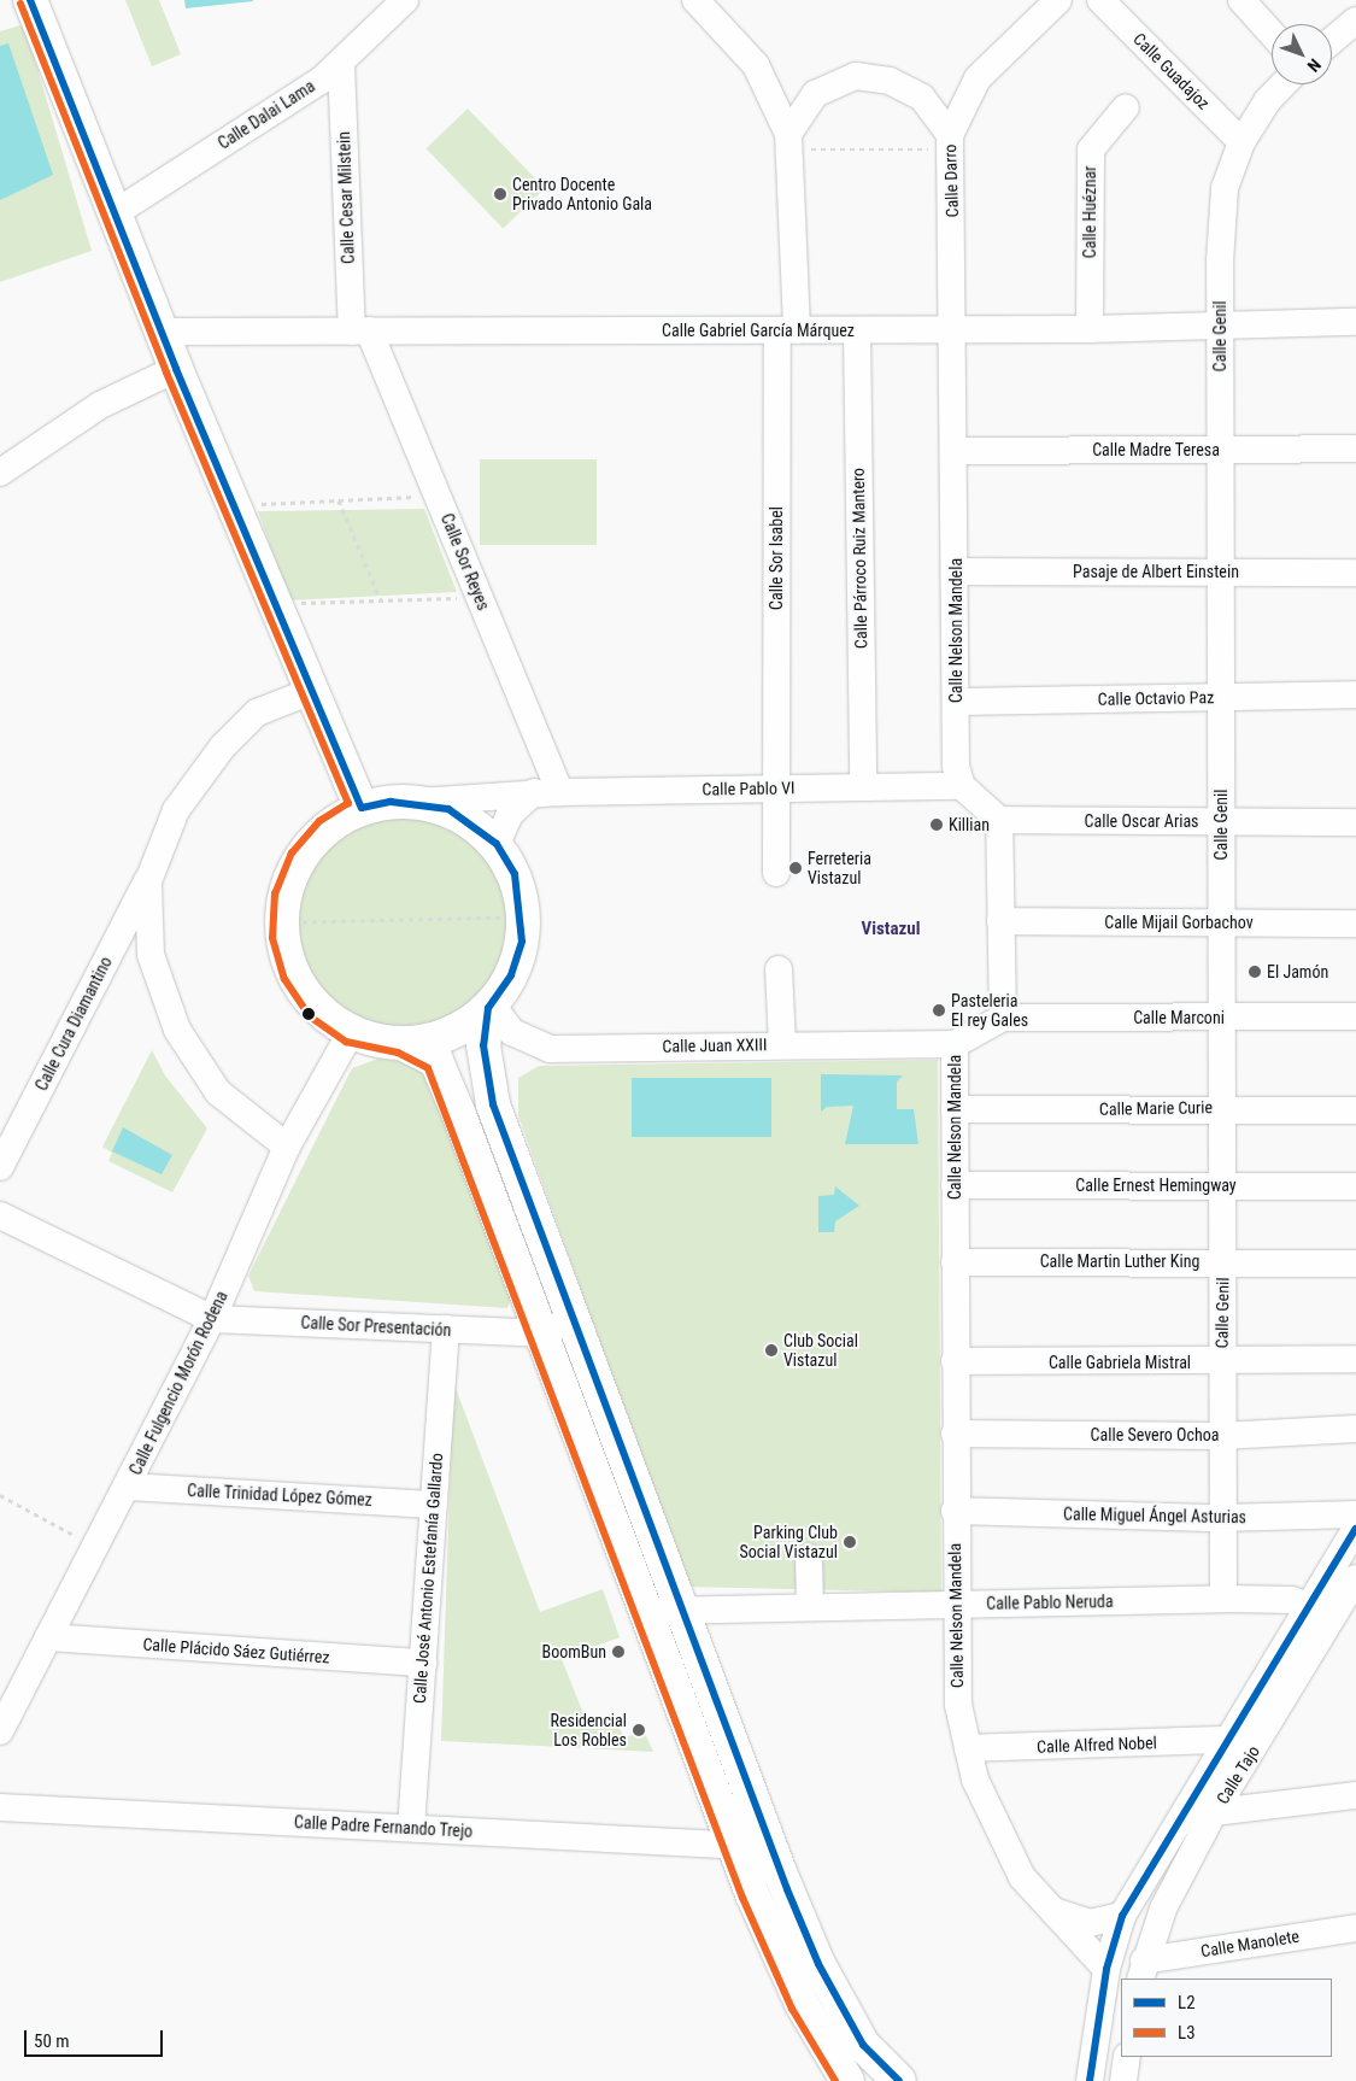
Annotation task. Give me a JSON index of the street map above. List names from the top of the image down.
{
  "streets": {
    "street": [
      "Calle Guadajoz",
      "Calle Dalai Lama",
      "Calle Darro",
      "Calle Cesar Milstein",
      "Calle Huéznar",
      "Calle Gabriel García Márquez",
      "Calle Genil",
      "Calle Madre Teresa",
      "Calle Sor Isabel",
      "Calle Párroco Ruiz Mantero",
      "Calle Sor Reyes",
      "Pasaje de Albert Einstein",
      "Calle Nelson Mandela",
      "Calle Octavio Paz",
      "Calle Pablo VI",
      "Calle Oscar Arias",
      "Calle Mijail Gorbachov",
      "Calle Marconi",
      "Calle Cura Diamantino",
      "Calle Juan XXIII",
      "Calle Marie Curie",
      "Calle Ernest Hemingway",
      "Calle Martin Luther King",
      "Calle Sor Presentación",
      "Calle Gabriela Mistral",
      "Calle Fulgencio Morón Rodena",
      "Calle Severo Ochoa",
      "Calle Trinidad López Gómez",
      "Calle Miguel Ángel Asturias",
      "Calle José Antonio Estefanía Gallardo",
      "Calle Pablo Neruda",
      "Calle Plácido Sáez Gutiérrez",
      "Calle Alfred Nobel",
      "Calle Tajo",
      "Calle Padre Fernando Trejo",
      "Calle Manolete"
    ]
  },
  "crossings": [
    ["Calle Guadajoz", "Calle Genil"],
    ["Calle Dalai Lama", "Calle Cesar Milstein"],
    ["Calle Darro", "Calle Gabriel García Márquez"],
    ["Calle Darro", "Calle Nelson Mandela"],
    ["Calle Cesar Milstein", "Calle Gabriel García Márquez"],
    ["Calle Cesar Milstein", "Calle Sor Reyes"],
    ["Calle Huéznar", "Calle Gabriel García Márquez"],
    ["Calle Gabriel García Márquez", "Calle Genil"],
    ["Calle Gabriel García Márquez", "Calle Sor Isabel"],
    ["Calle Gabriel García Márquez", "Calle Párroco Ruiz Mantero"],
    ["Calle Gabriel García Márquez", "Calle Sor Reyes"],
    ["Calle Gabriel García Márquez", "Calle Nelson Mandela"],
    ["Calle Genil", "Calle Madre Teresa"],
    ["Calle Genil", "Pasaje de Albert Einstein"],
    ["Calle Genil", "Calle Octavio Paz"],
    ["Calle Genil", "Calle Oscar Arias"],
    ["Calle Genil", "Calle Mijail Gorbachov"],
    ["Calle Genil", "Calle Marconi"],
    ["Calle Genil", "Calle Marie Curie"],
    ["Calle Genil", "Calle Ernest Hemingway"],
    ["Calle Genil", "Calle Martin Luther King"],
    ["Calle Genil", "Calle Gabriela Mistral"],
    ["Calle Genil", "Calle Severo Ochoa"],
    ["Calle Genil", "Calle Miguel Ángel Asturias"],
    ["Calle Genil", "Calle Pablo Neruda"],
    ["Calle Madre Teresa", "Calle Nelson Mandela"],
    ["Calle Sor Isabel", "Calle Pablo VI"],
    ["Calle Párroco Ruiz Mantero", "Calle Pablo VI"],
    ["Calle Sor Reyes", "Calle Pablo VI"],
    ["Pasaje de Albert Einstein", "Calle Nelson Mandela"],
    ["Calle Nelson Mandela", "Calle Octavio Paz"],
    ["Calle Nelson Mandela", "Calle Pablo VI"],
    ["Calle Nelson Mandela", "Calle Marconi"],
    ["Calle Nelson Mandela", "Calle Juan XXIII"],
    ["Calle Nelson Mandela", "Calle Marie Curie"],
    ["Calle Nelson Mandela", "Calle Ernest Hemingway"],
    ["Calle Nelson Mandela", "Calle Martin Luther King"],
    ["Calle Nelson Mandela", "Calle Gabriela Mistral"],
    ["Calle Nelson Mandela", "Calle Severo Ochoa"],
    ["Calle Nelson Mandela", "Calle Miguel Ángel Asturias"],
    ["Calle Nelson Mandela", "Calle Pablo Neruda"],
    ["Calle Nelson Mandela", "Calle Alfred Nobel"],
    ["Calle Nelson Mandela", "Calle Tajo"],
    ["Calle Sor Presentación", "Calle Fulgencio Morón Rodena"],
    ["Calle Sor Presentación", "Calle José Antonio Estefanía Gallardo"],
    ["Calle Fulgencio Morón Rodena", "Calle Trinidad López Gómez"],
    ["Calle Fulgencio Morón Rodena", "Calle Plácido Sáez Gutiérrez"],
    ["Calle Trinidad López Gómez", "Calle José Antonio Estefanía Gallardo"],
    ["Calle José Antonio Estefanía Gallardo", "Calle Plácido Sáez Gutiérrez"],
    ["Calle José Antonio Estefanía Gallardo", "Calle Padre Fernando Trejo"],
    ["Calle Pablo Neruda", "Calle Tajo"],
    ["Calle Alfred Nobel", "Calle Tajo"],
    ["Calle Tajo", "Calle Manolete"]
  ],
  "districts": ["Vistazul"],
  "places": [
    "Centro Docente Privado Antonio Gala",
    "Killian",
    "Ferreteria Vistazul",
    "El Jamón",
    "Pasteleria El rey Gales",
    "Club Social Vistazul",
    "Parking Club Social Vistazul",
    "BoomBun",
    "Residencial Los Robles"
  ],
  "lines": ["transit line L2", "transit line L3"],
  "legend": ["L2", "L3"],
  "scale_bar": "50 m",
  "north": "bottom right"
}
